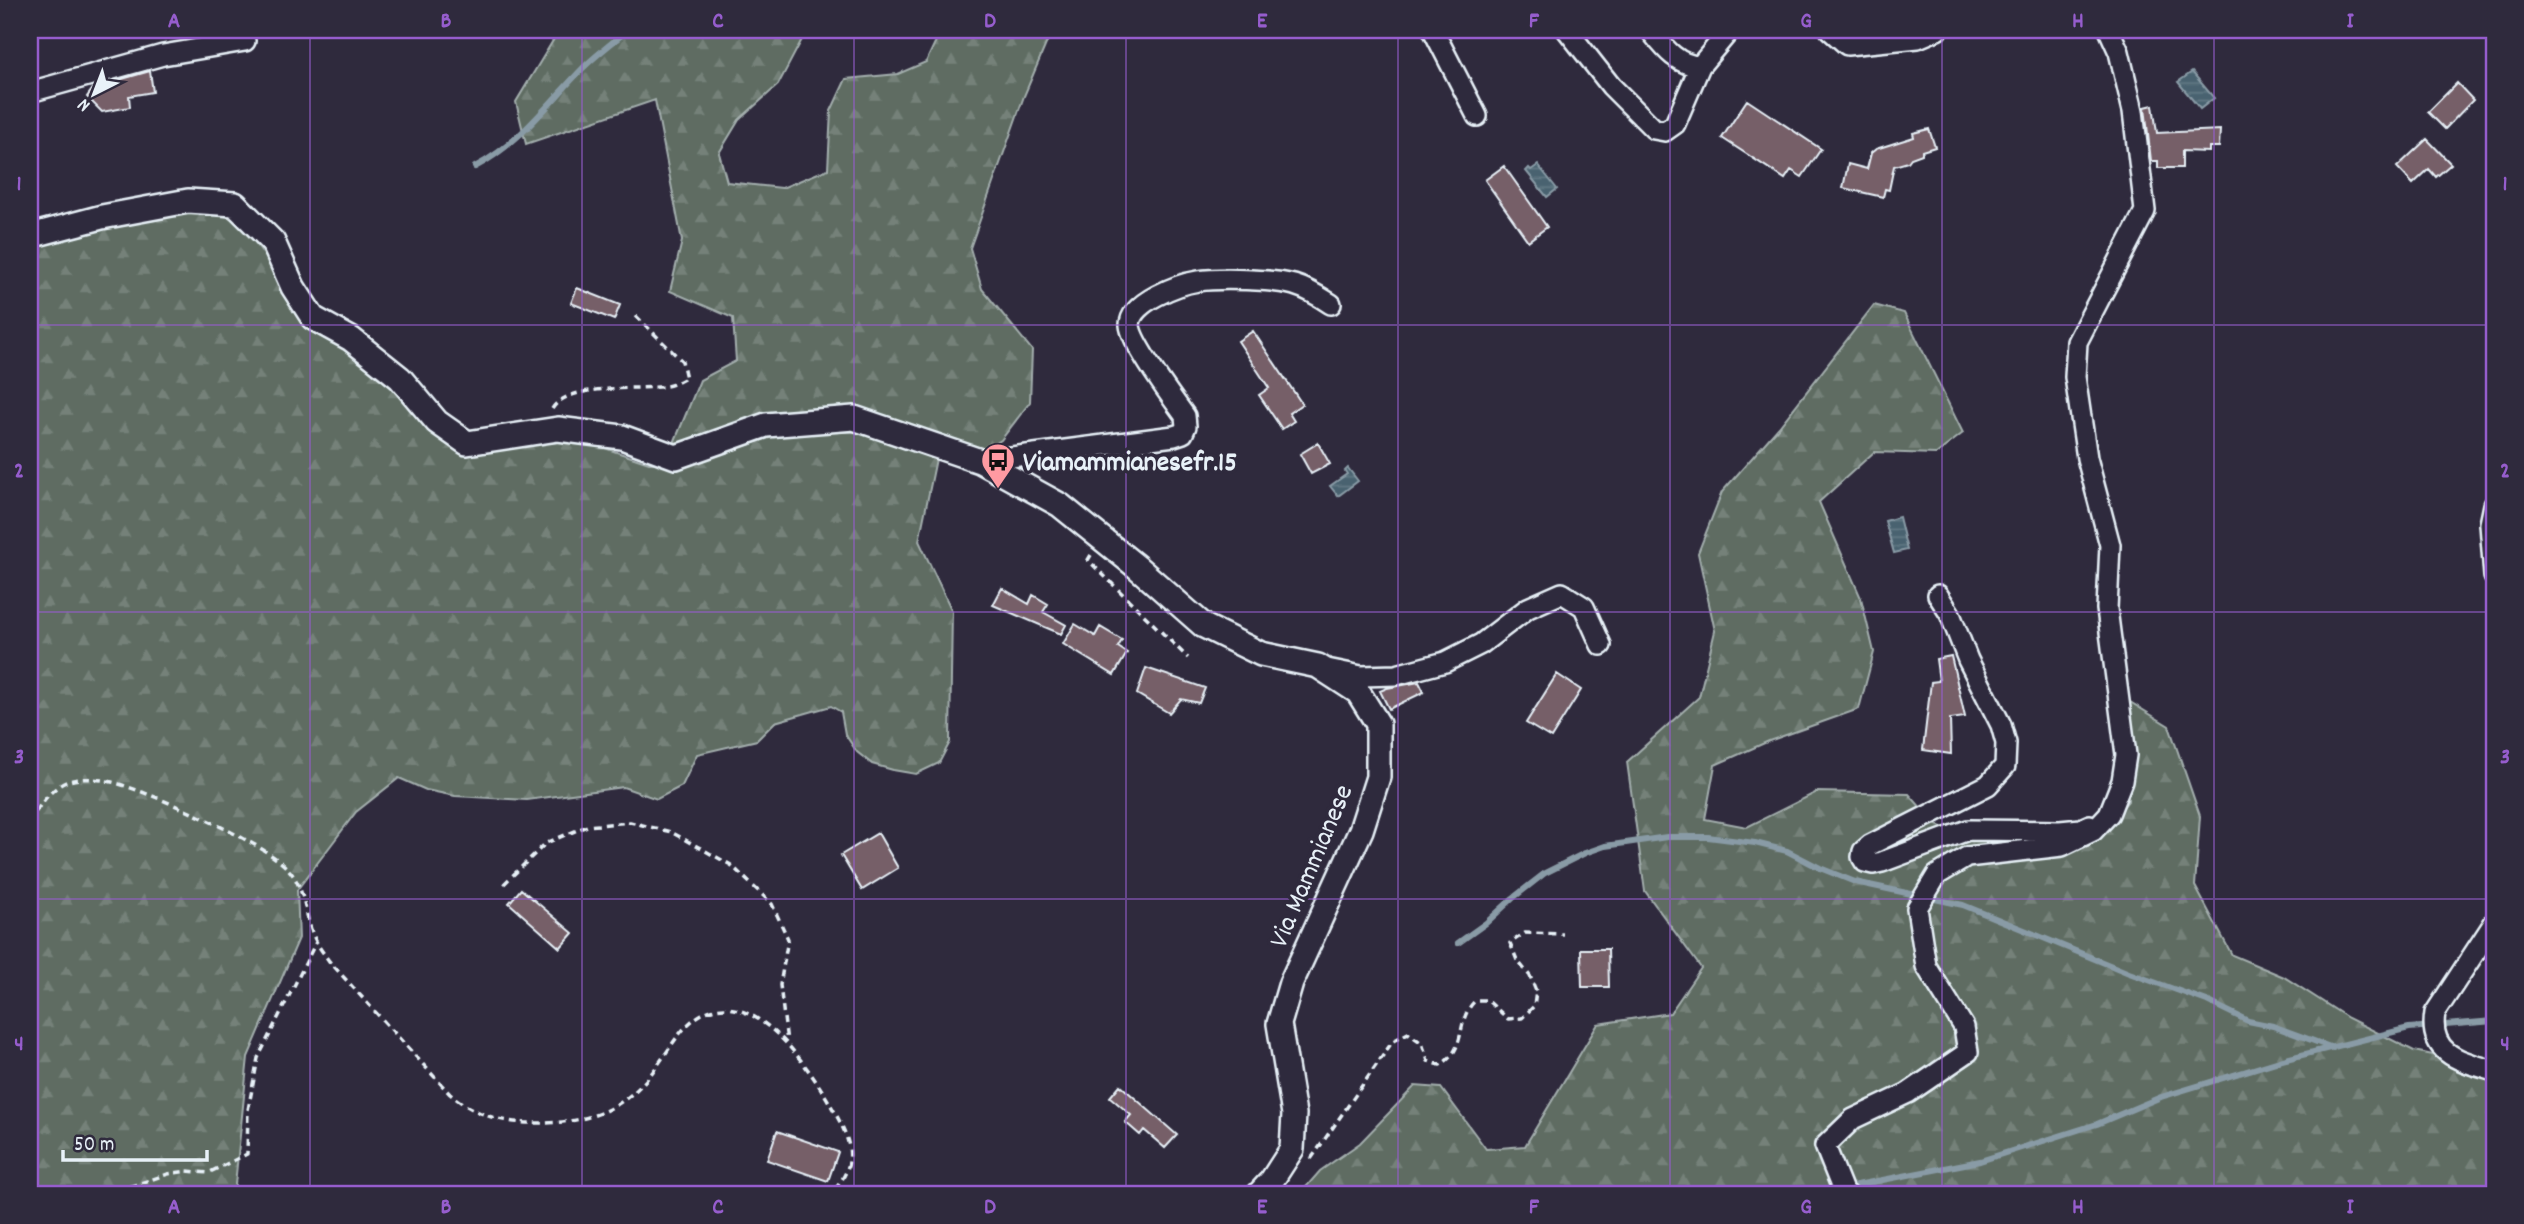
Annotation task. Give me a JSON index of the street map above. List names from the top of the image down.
{
  "streets": {
    "main road": ["Via Mammianese"]
  },
  "places": {
    "bus stop": ["Viamammianesefr.15"]
  },
  "scale_bar": "50 m",
  "north": "bottom left",
  "grid": {
    "columns": [
      "A",
      "B",
      "C",
      "D",
      "E",
      "F",
      "G",
      "H",
      "I"
    ],
    "rows": [
      "1",
      "2",
      "3",
      "4"
    ]
  }
}
